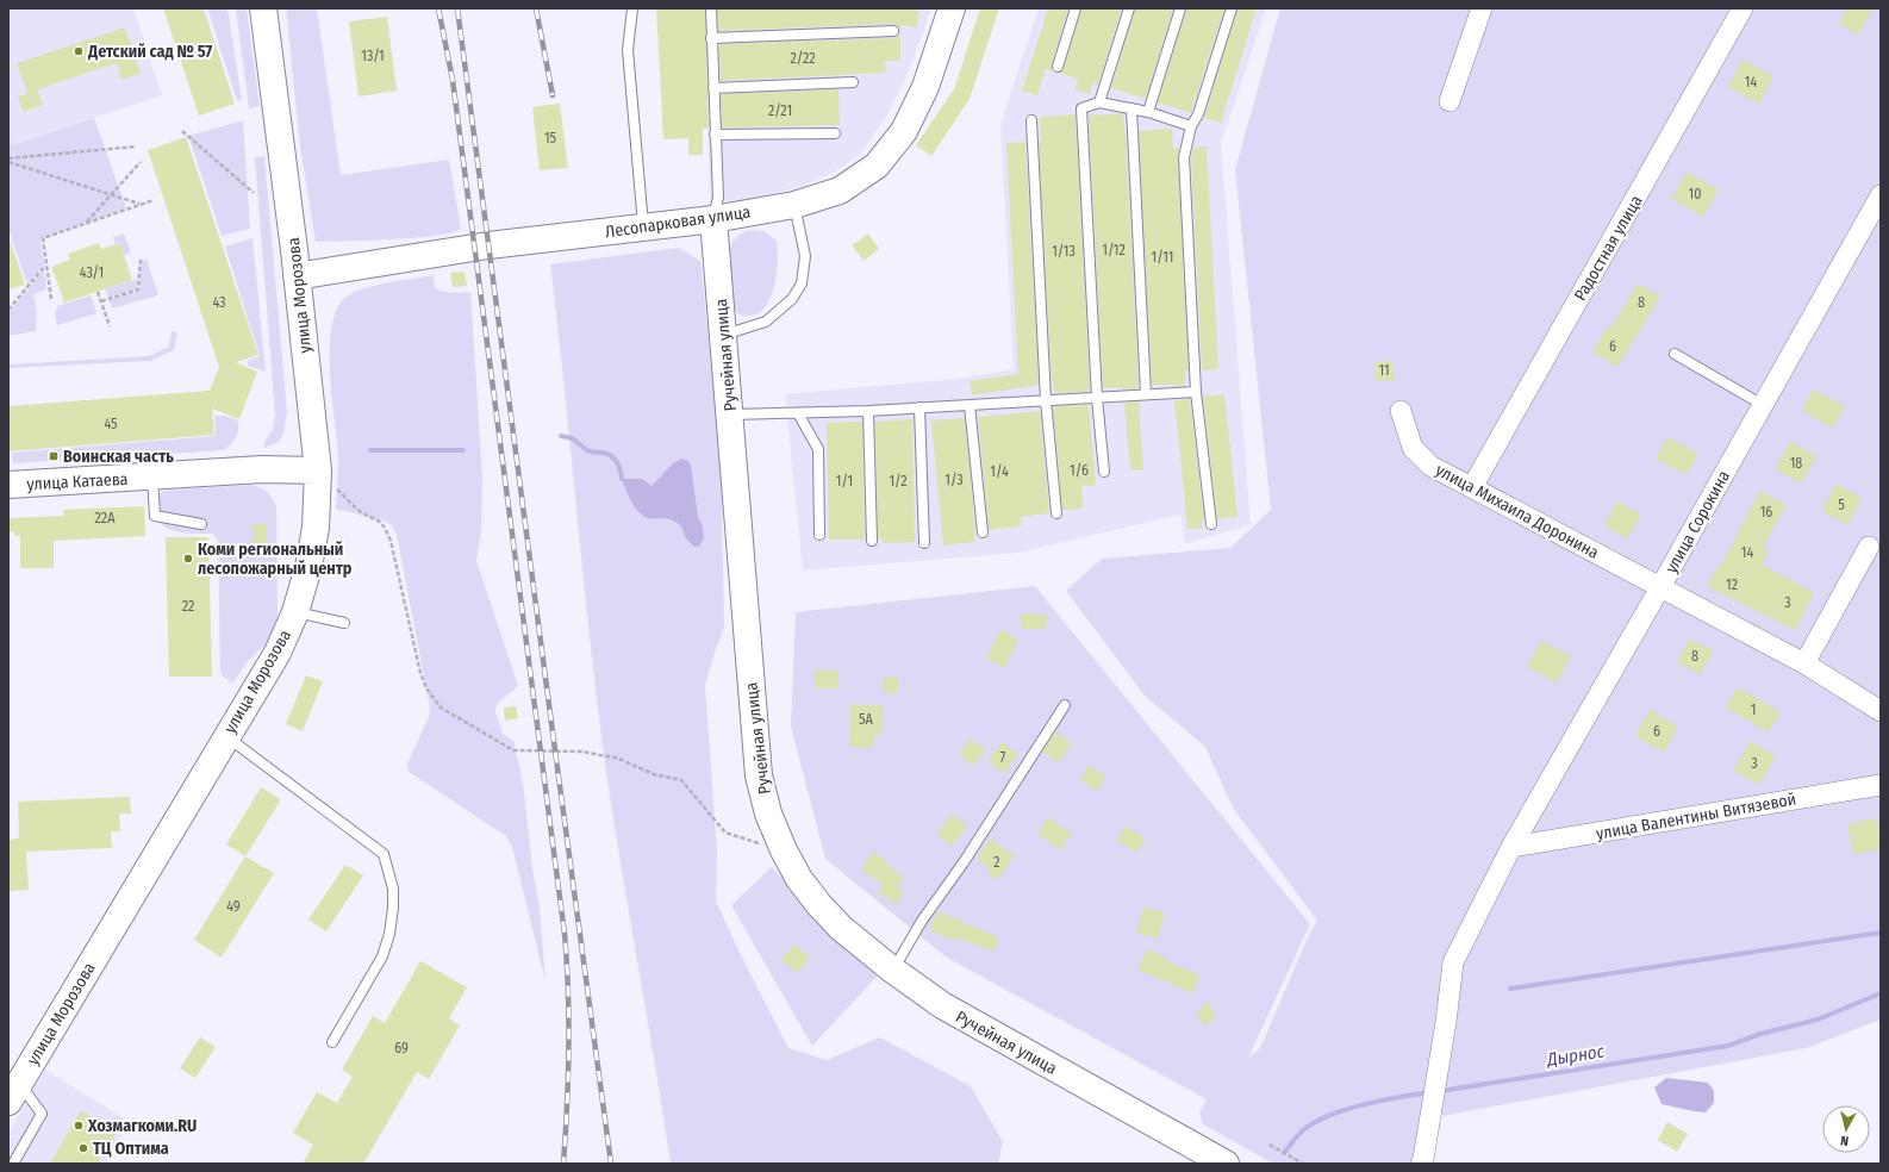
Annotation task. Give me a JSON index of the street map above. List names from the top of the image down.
{
  "streets": {
    "street": [
      "Лесопарковая улица",
      "Радостная улица",
      "улица Морозова",
      "Ручейная улица",
      "улица Катаева",
      "улица Михаила Доронина",
      "улица Сорокина",
      "улица Валентины Витязевой"
    ]
  },
  "crossings": [
    ["Лесопарковая улица", "улица Морозова"],
    ["Лесопарковая улица", "Ручейная улица"],
    ["Радостная улица", "улица Михаила Доронина"],
    ["улица Морозова", "улица Катаева"],
    ["улица Михаила Доронина", "улица Сорокина"],
    ["улица Сорокина", "улица Валентины Витязевой"]
  ],
  "water": ["Дырнос"],
  "places": {
    "other": [
      "Детский сад № 57",
      "Коми региональный лесопожарный центр",
      "Хозмагкоми.RU",
      "ТЦ Оптима"
    ],
    "transit": ["Воинская часть"]
  },
  "house_numbers": [
    "13/1",
    "2/22",
    "14",
    "2/21",
    "15",
    "10",
    "1/12",
    "1/13",
    "1/11",
    "43/1",
    "43",
    "8",
    "6",
    "11",
    "45",
    "18",
    "1/6",
    "1/4",
    "1/3",
    "1/1",
    "1/2",
    "5",
    "16",
    "22А",
    "14",
    "12",
    "3",
    "22",
    "8",
    "1",
    "5А",
    "6",
    "7",
    "3",
    "2",
    "49",
    "69"
  ],
  "north": "bottom"
}
